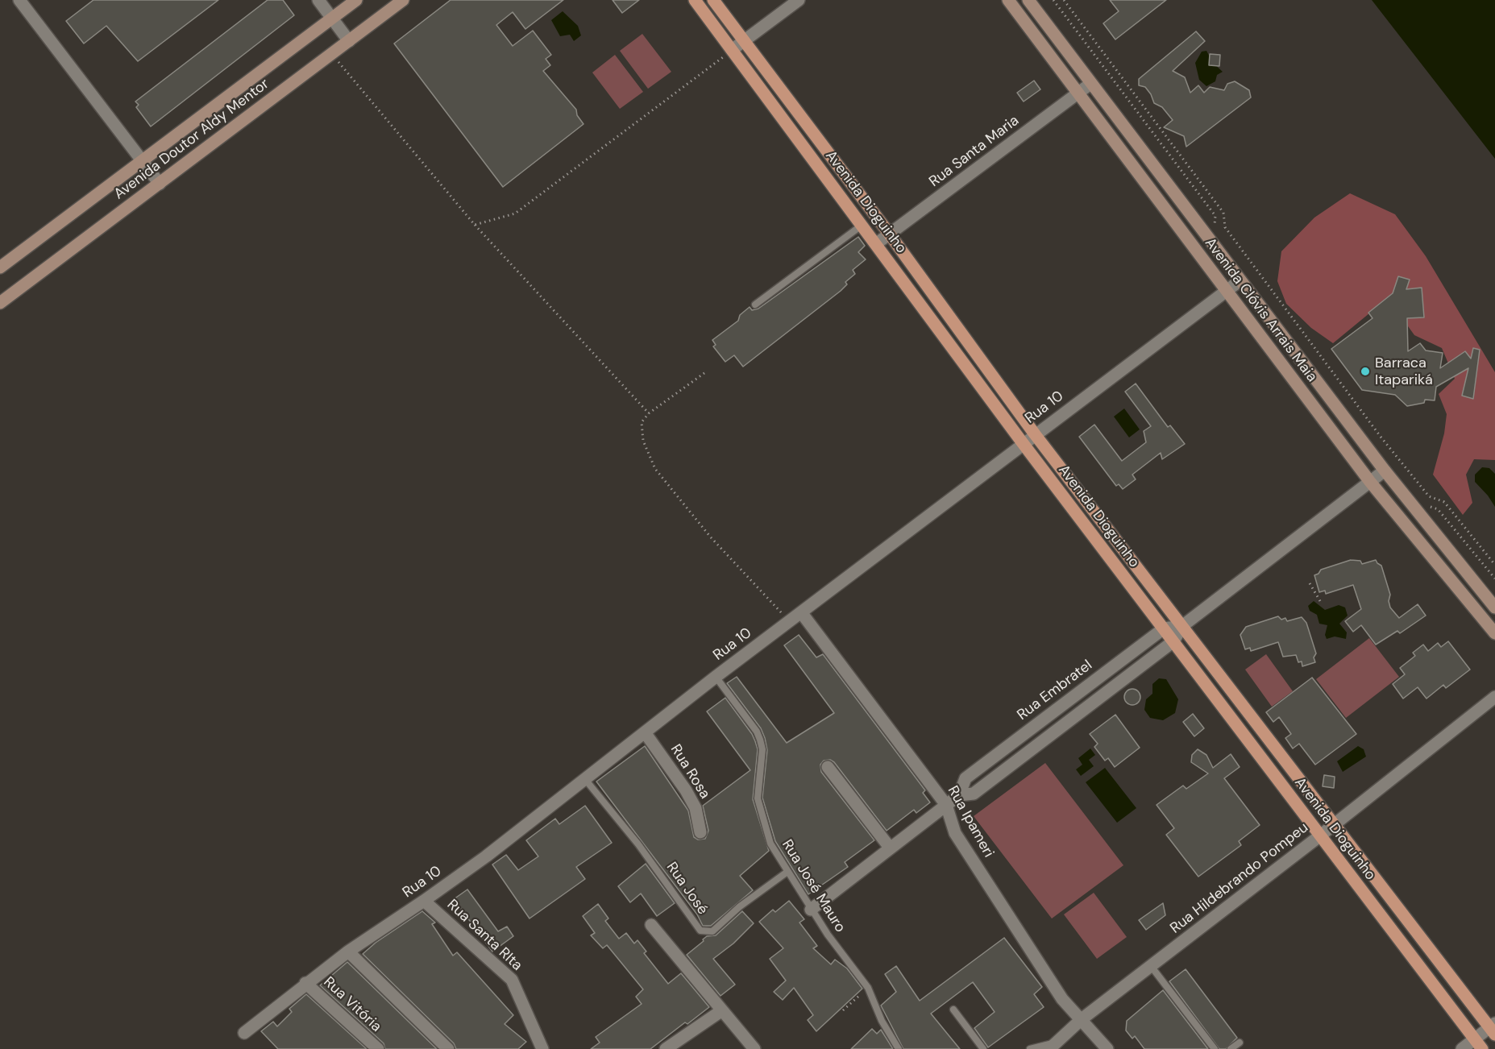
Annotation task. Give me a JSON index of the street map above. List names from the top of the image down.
{
  "streets": {
    "main road": ["Avenida Doutor Aldy Mentor", "Avenida Dioguinho", "Avenida Clóvis Arrais Maia"],
    "street": [
      "Rua Santa Maria",
      "Rua 10",
      "Rua Embratel",
      "Rua Rosa",
      "Rua Ipameri",
      "Rua Hildebrando Pompeu",
      "Rua Santa RIta",
      "Rua Vitória"
    ],
    "lane": ["Rua José Mauro", "Rua José"]
  },
  "crossings": [
    ["Rua Santa Maria", "Avenida Dioguinho"],
    ["Rua Santa Maria", "Avenida Clóvis Arrais Maia"],
    ["Avenida Dioguinho", "Rua 10"],
    ["Avenida Dioguinho", "Rua Embratel"],
    ["Avenida Dioguinho", "Rua Hildebrando Pompeu"],
    ["Avenida Clóvis Arrais Maia", "Rua 10"],
    ["Avenida Clóvis Arrais Maia", "Rua Embratel"],
    ["Rua 10", "Rua Rosa"],
    ["Rua 10", "Rua Ipameri"],
    ["Rua 10", "Rua José Mauro"],
    ["Rua 10", "Rua José"],
    ["Rua 10", "Rua Santa RIta"],
    ["Rua 10", "Rua Vitória"],
    ["Rua Embratel", "Rua Ipameri"],
    ["Rua Embratel", "Rua José Mauro"],
    ["Rua Ipameri", "Rua Hildebrando Pompeu"],
    ["Rua José Mauro", "Rua José"]
  ],
  "places": ["Barraca Itapariká"]
}
